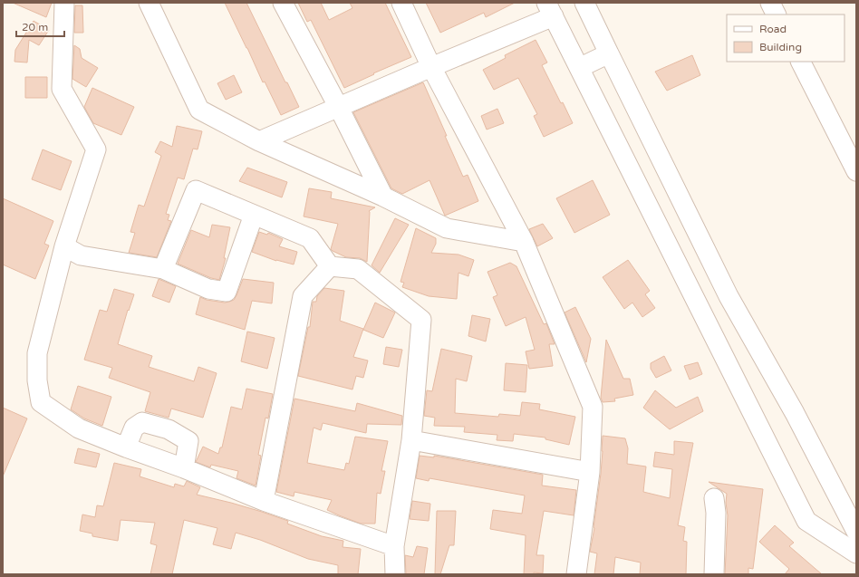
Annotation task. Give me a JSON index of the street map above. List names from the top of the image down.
{
  "legend": ["Road", "Building"],
  "scale_bar": "20 m"
}
